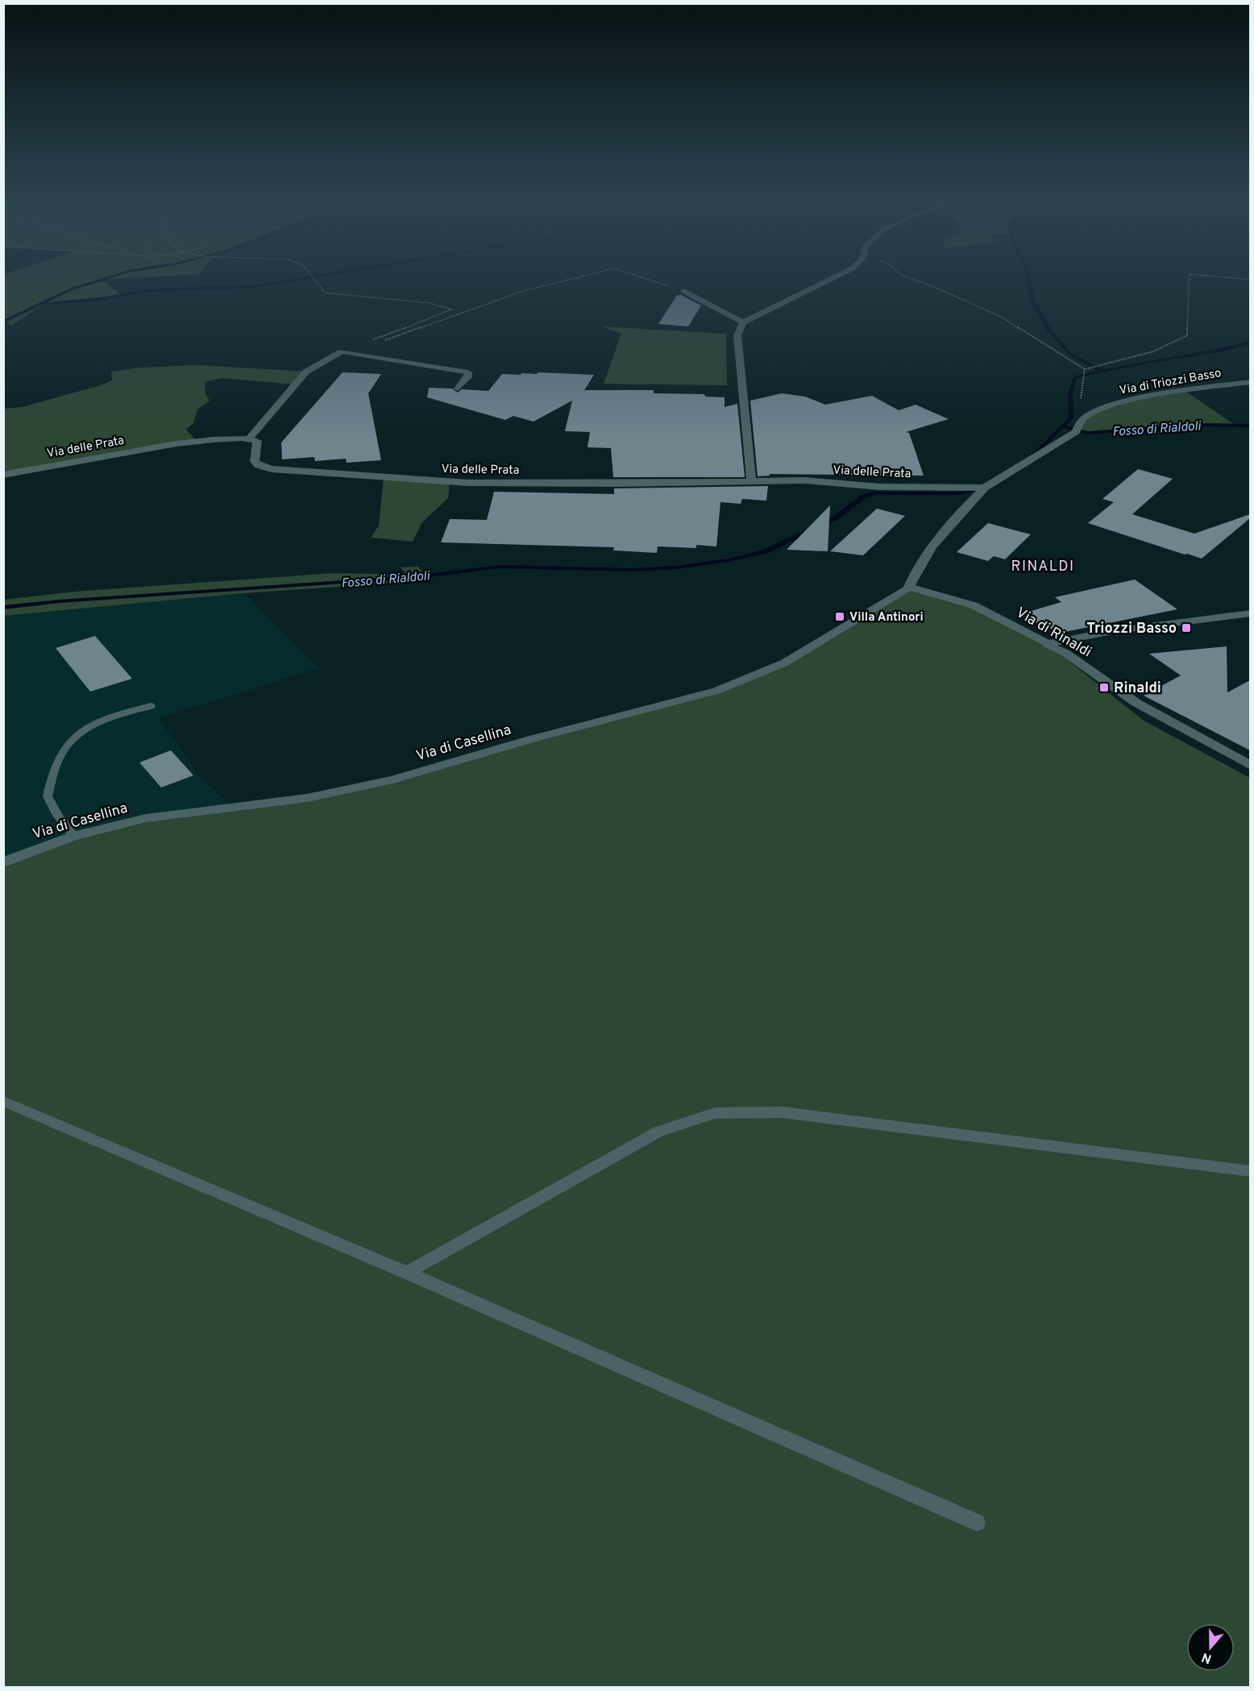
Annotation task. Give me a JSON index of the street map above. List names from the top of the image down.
{
  "streets": {
    "street": [
      "Via di Triozzi Basso",
      "Via delle Prata",
      "Via di Rinaldi",
      "Via di Casellina"
    ]
  },
  "crossings": [
    ["Via di Triozzi Basso", "Via delle Prata"],
    ["Via di Triozzi Basso", "Via di Rinaldi"],
    ["Via di Triozzi Basso", "Via di Casellina"],
    ["Via di Rinaldi", "Via di Casellina"]
  ],
  "districts": ["RINALDI"],
  "water": ["Fosso di Rialdoli"],
  "places": {
    "transit": ["Villa Antinori", "Triozzi Basso", "Rinaldi"]
  },
  "north": "bottom"
}
